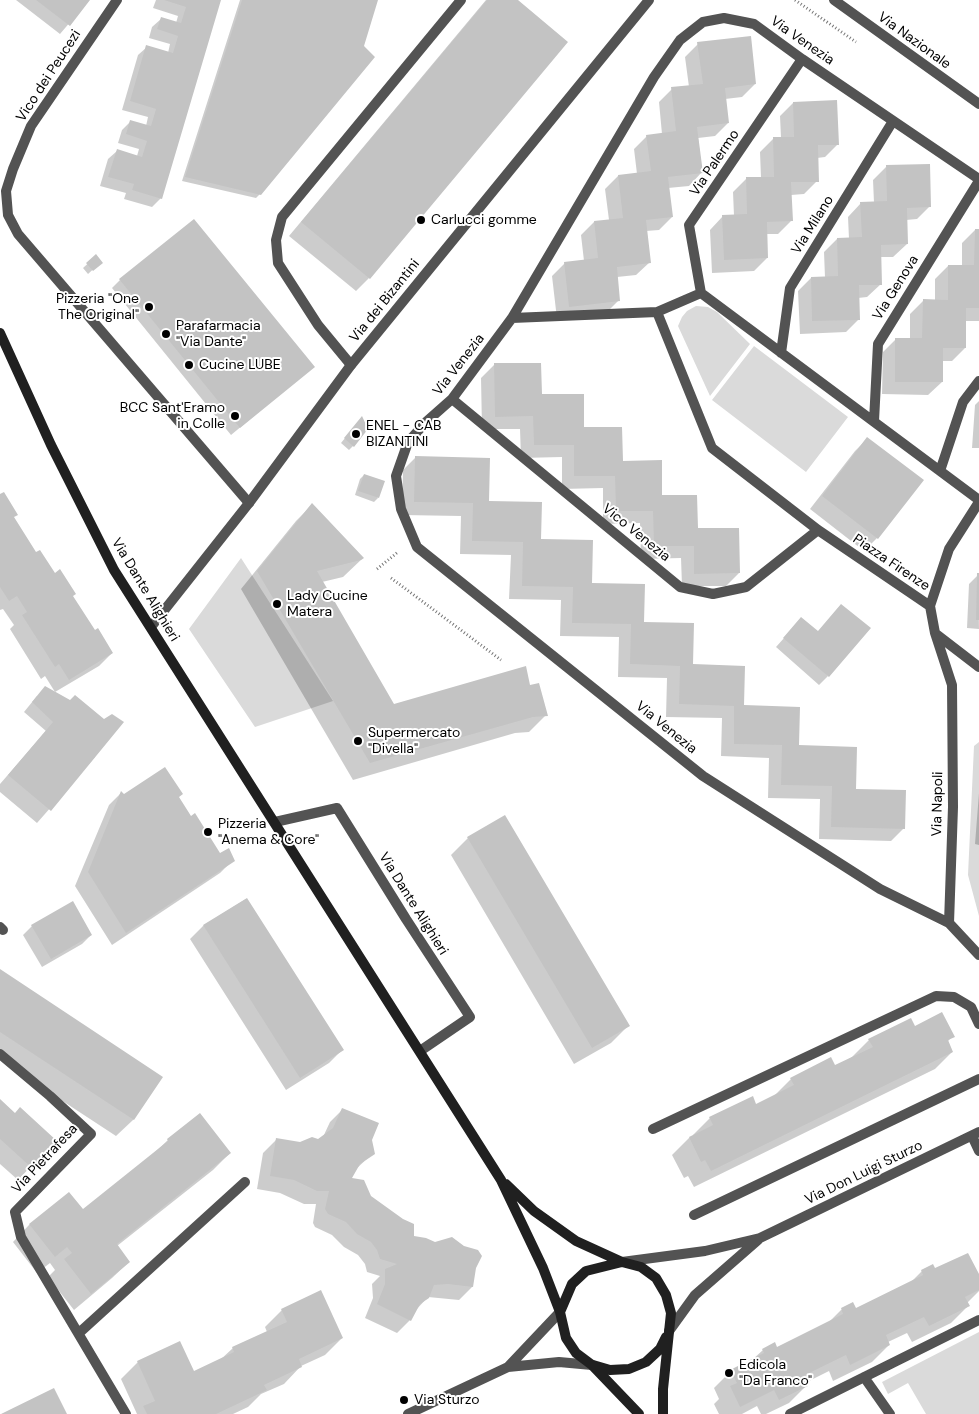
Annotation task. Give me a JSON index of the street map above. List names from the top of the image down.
{
  "streets": {
    "main road": ["Via Dante Alighieri"],
    "street": [
      "Via Venezia",
      "Via Nazionale",
      "Vico dei Peucezi",
      "Via Palermo",
      "Via Milano",
      "Via Genova",
      "Via dei Bizantini",
      "Vico Venezia",
      "Piazza Firenze",
      "Via Napoli",
      "Via Pietrafesa",
      "Via Don Luigi Sturzo"
    ]
  },
  "crossings": [
    ["Via Venezia", "Via Palermo"],
    ["Via Venezia", "Via Milano"],
    ["Via Venezia", "Via Genova"],
    ["Via Venezia", "Vico Venezia"],
    ["Via Venezia", "Via Napoli"],
    ["Vico dei Peucezi", "Via dei Bizantini"],
    ["Via dei Bizantini", "Via Dante Alighieri"],
    ["Vico Venezia", "Piazza Firenze"],
    ["Piazza Firenze", "Via Napoli"]
  ],
  "places": [
    "Carlucci gomme",
    "Pizzeria \"One The Original\"",
    "Parafarmacia \"Via Dante\"",
    "Cucine LUBE",
    "BCC Sant'Eramo in Colle",
    "ENEL - CAB BIZANTINI",
    "Lady Cucine Matera",
    "Supermercato \"Divella\"",
    "Pizzeria \"Anema & Core\"",
    "Edicola \"Da Franco\"",
    "Via Sturzo"
  ]
}
